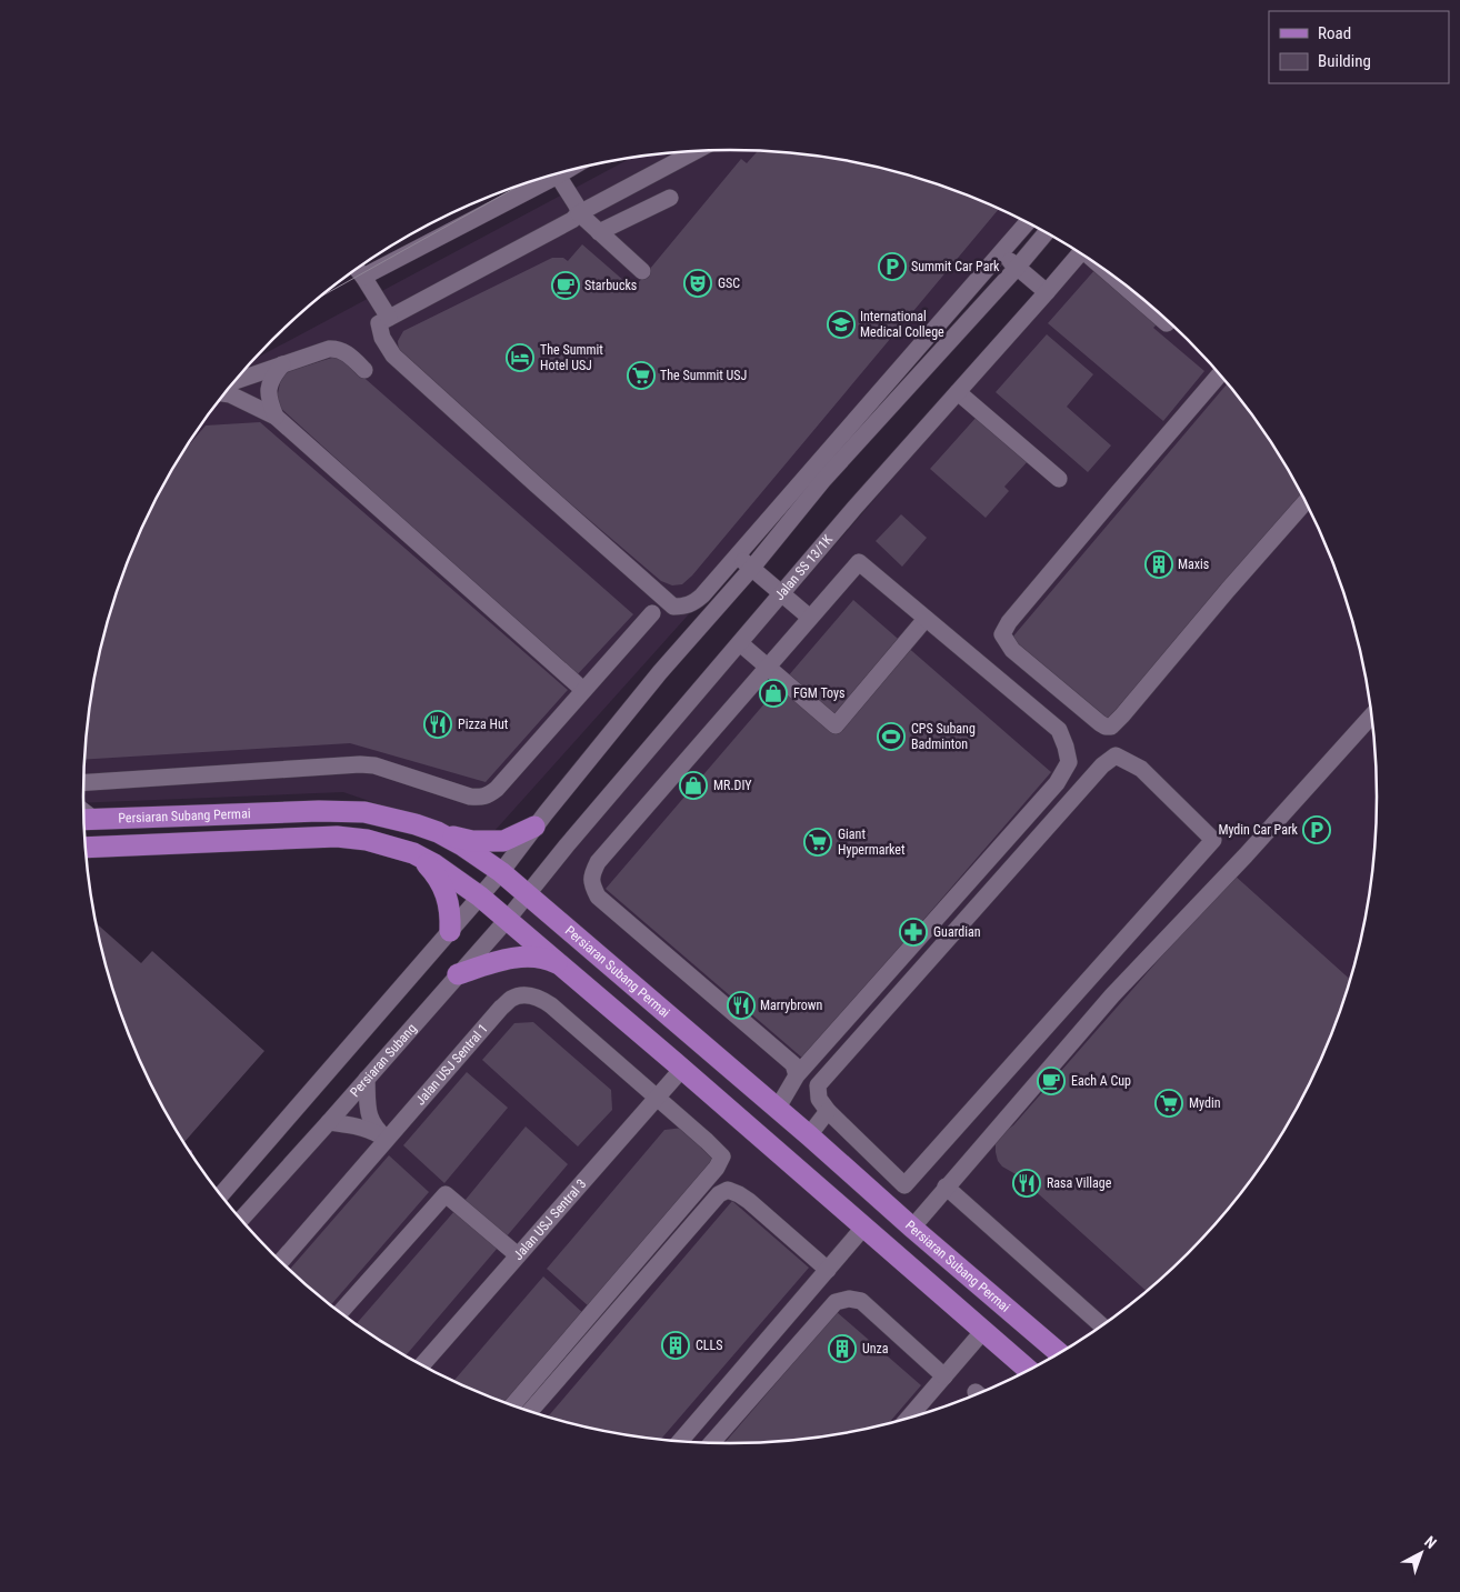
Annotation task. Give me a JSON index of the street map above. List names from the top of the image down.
{
  "streets": {
    "main road": ["Persiaran Subang Permai"],
    "street": [
      "Jalan SS 13/1K",
      "Persiaran Subang",
      "Jalan USJ Sentral 1",
      "Jalan USJ Sentral 3"
    ]
  },
  "crossings": [
    ["Jalan SS 13/1K", "Persiaran Subang Permai"],
    ["Jalan SS 13/1K", "Persiaran Subang"],
    ["Persiaran Subang Permai", "Persiaran Subang"],
    ["Persiaran Subang Permai", "Jalan USJ Sentral 3"],
    ["Jalan USJ Sentral 1", "Jalan USJ Sentral 3"]
  ],
  "places": {
    "parking": ["Summit Car Park", "Mydin Car Park"],
    "theatre": ["GSC"],
    "cafe": ["Starbucks", "Each A Cup"],
    "school or university": ["International Medical College"],
    "hotel": ["The Summit Hotel USJ"],
    "supermarket": ["The Summit USJ", "Giant Hypermarket", "Mydin"],
    "building": ["Maxis", "CLLS", "Unza"],
    "shop": ["FGM Toys", "MR.DIY"],
    "restaurant": ["Pizza Hut", "Marrybrown", "Rasa Village"],
    "sports": ["CPS Subang Badminton"],
    "pharmacy": ["Guardian"]
  },
  "legend": ["Road", "Building"],
  "north": "top right"
}
